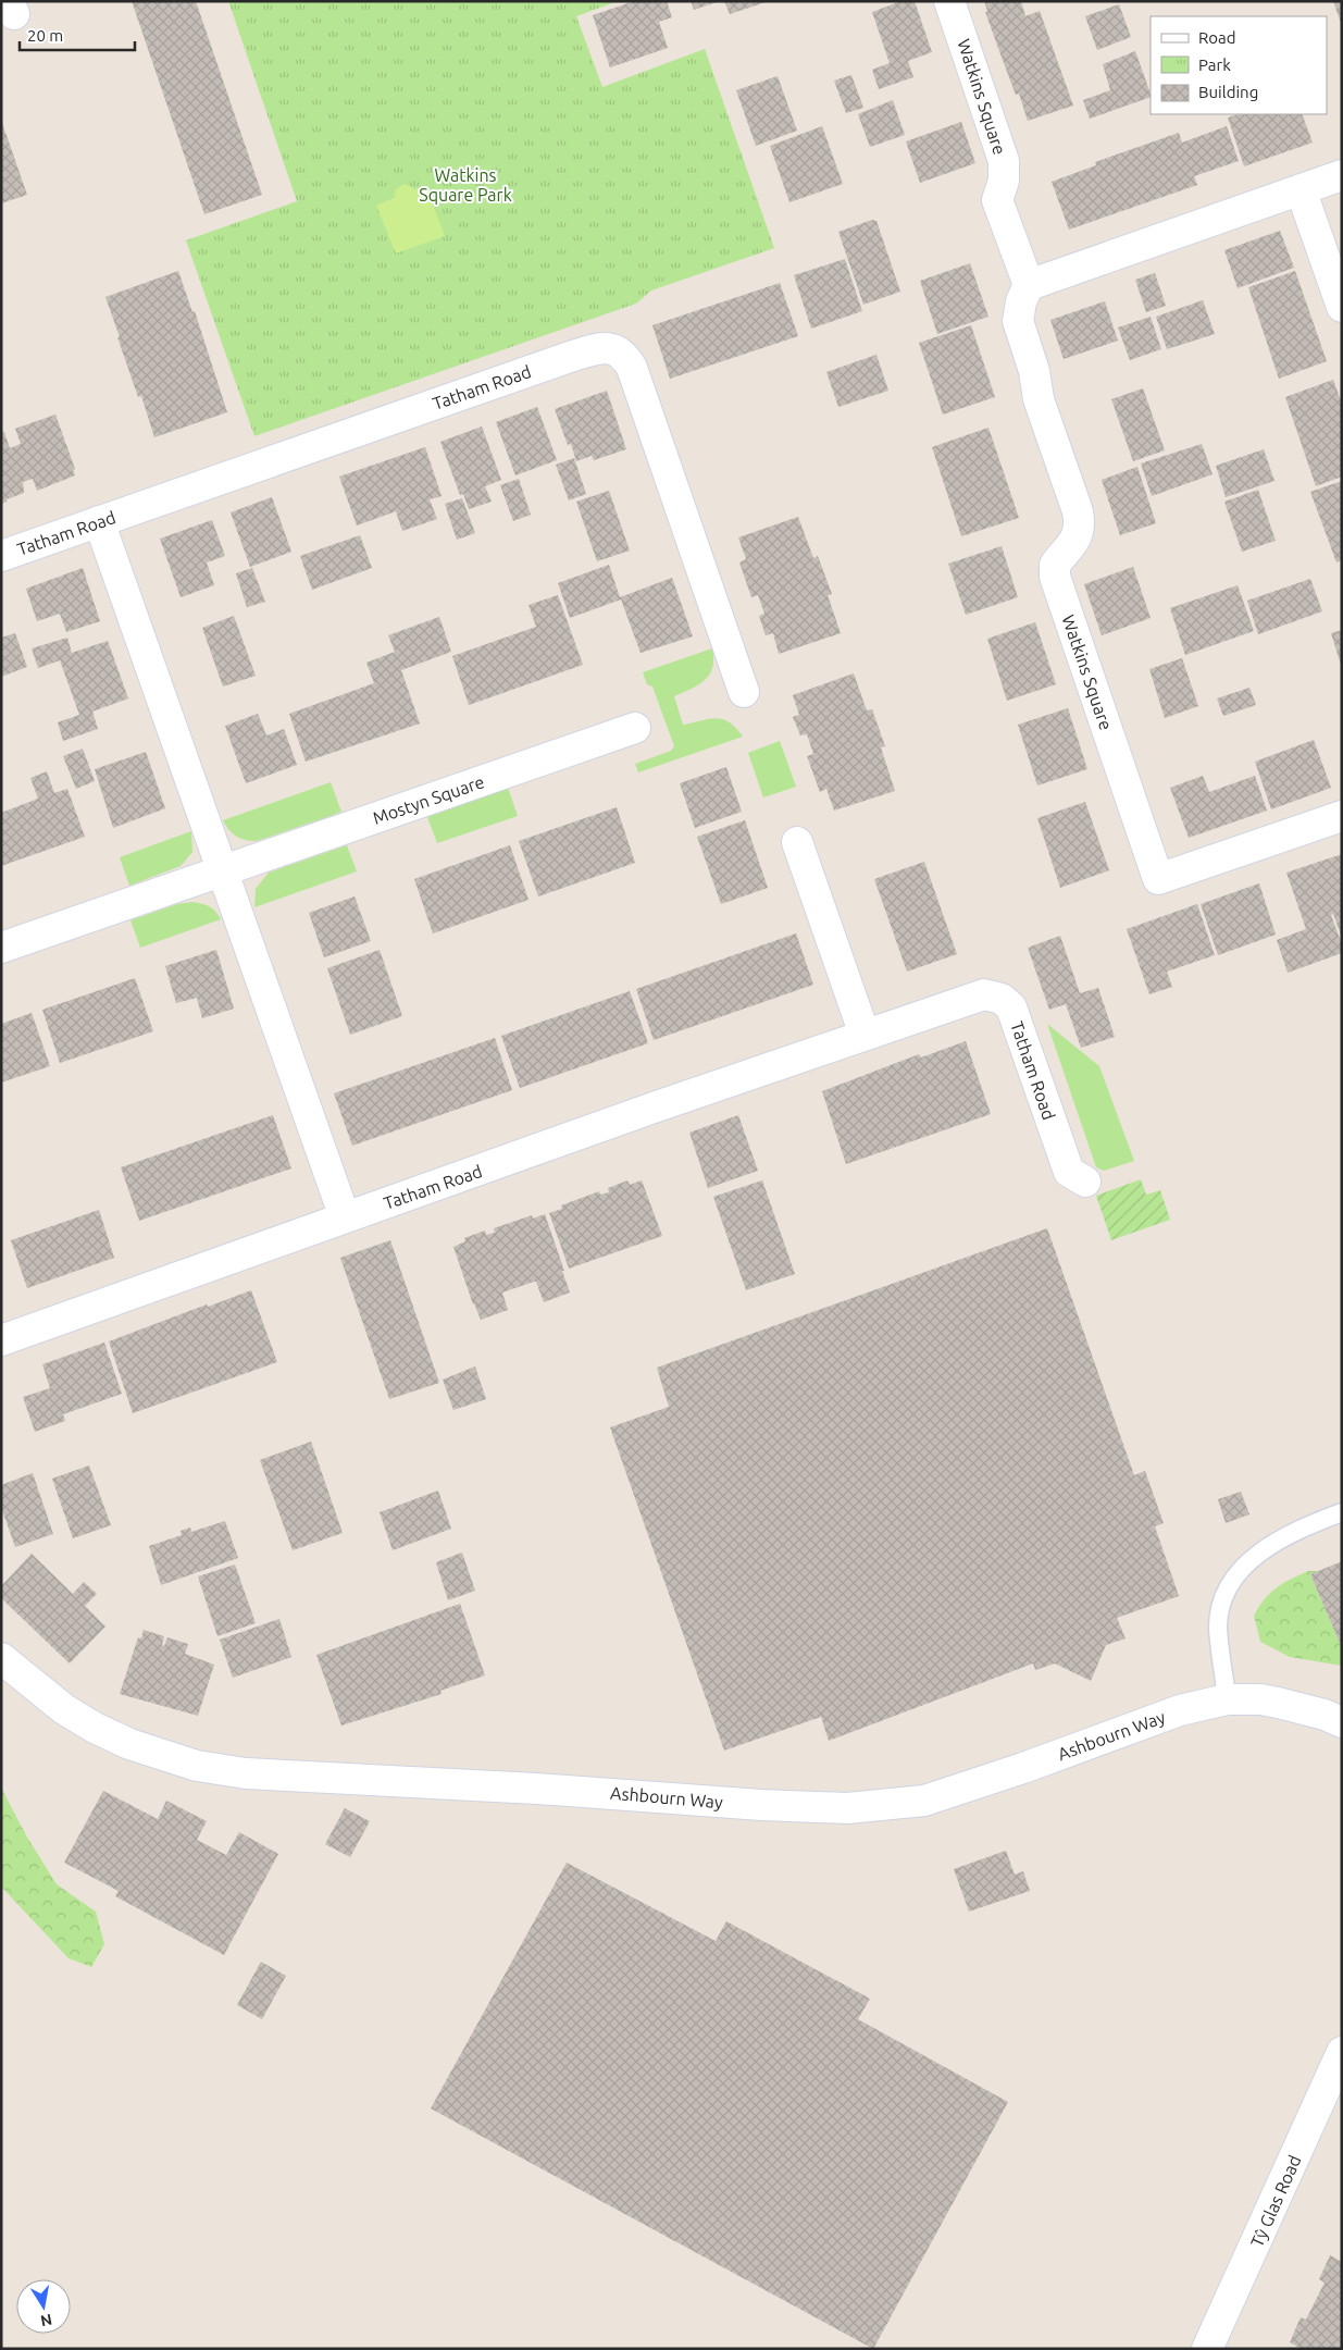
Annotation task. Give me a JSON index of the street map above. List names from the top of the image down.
{
  "streets": {
    "street": [
      "Watkins Square",
      "Tatham Road",
      "Mostyn Square",
      "Ashbourn Way",
      "Tŷ Glas Road"
    ]
  },
  "parks": ["Watkins Square Park"],
  "legend": ["Road", "Park", "Building"],
  "scale_bar": "20 m",
  "north": "bottom"
}
